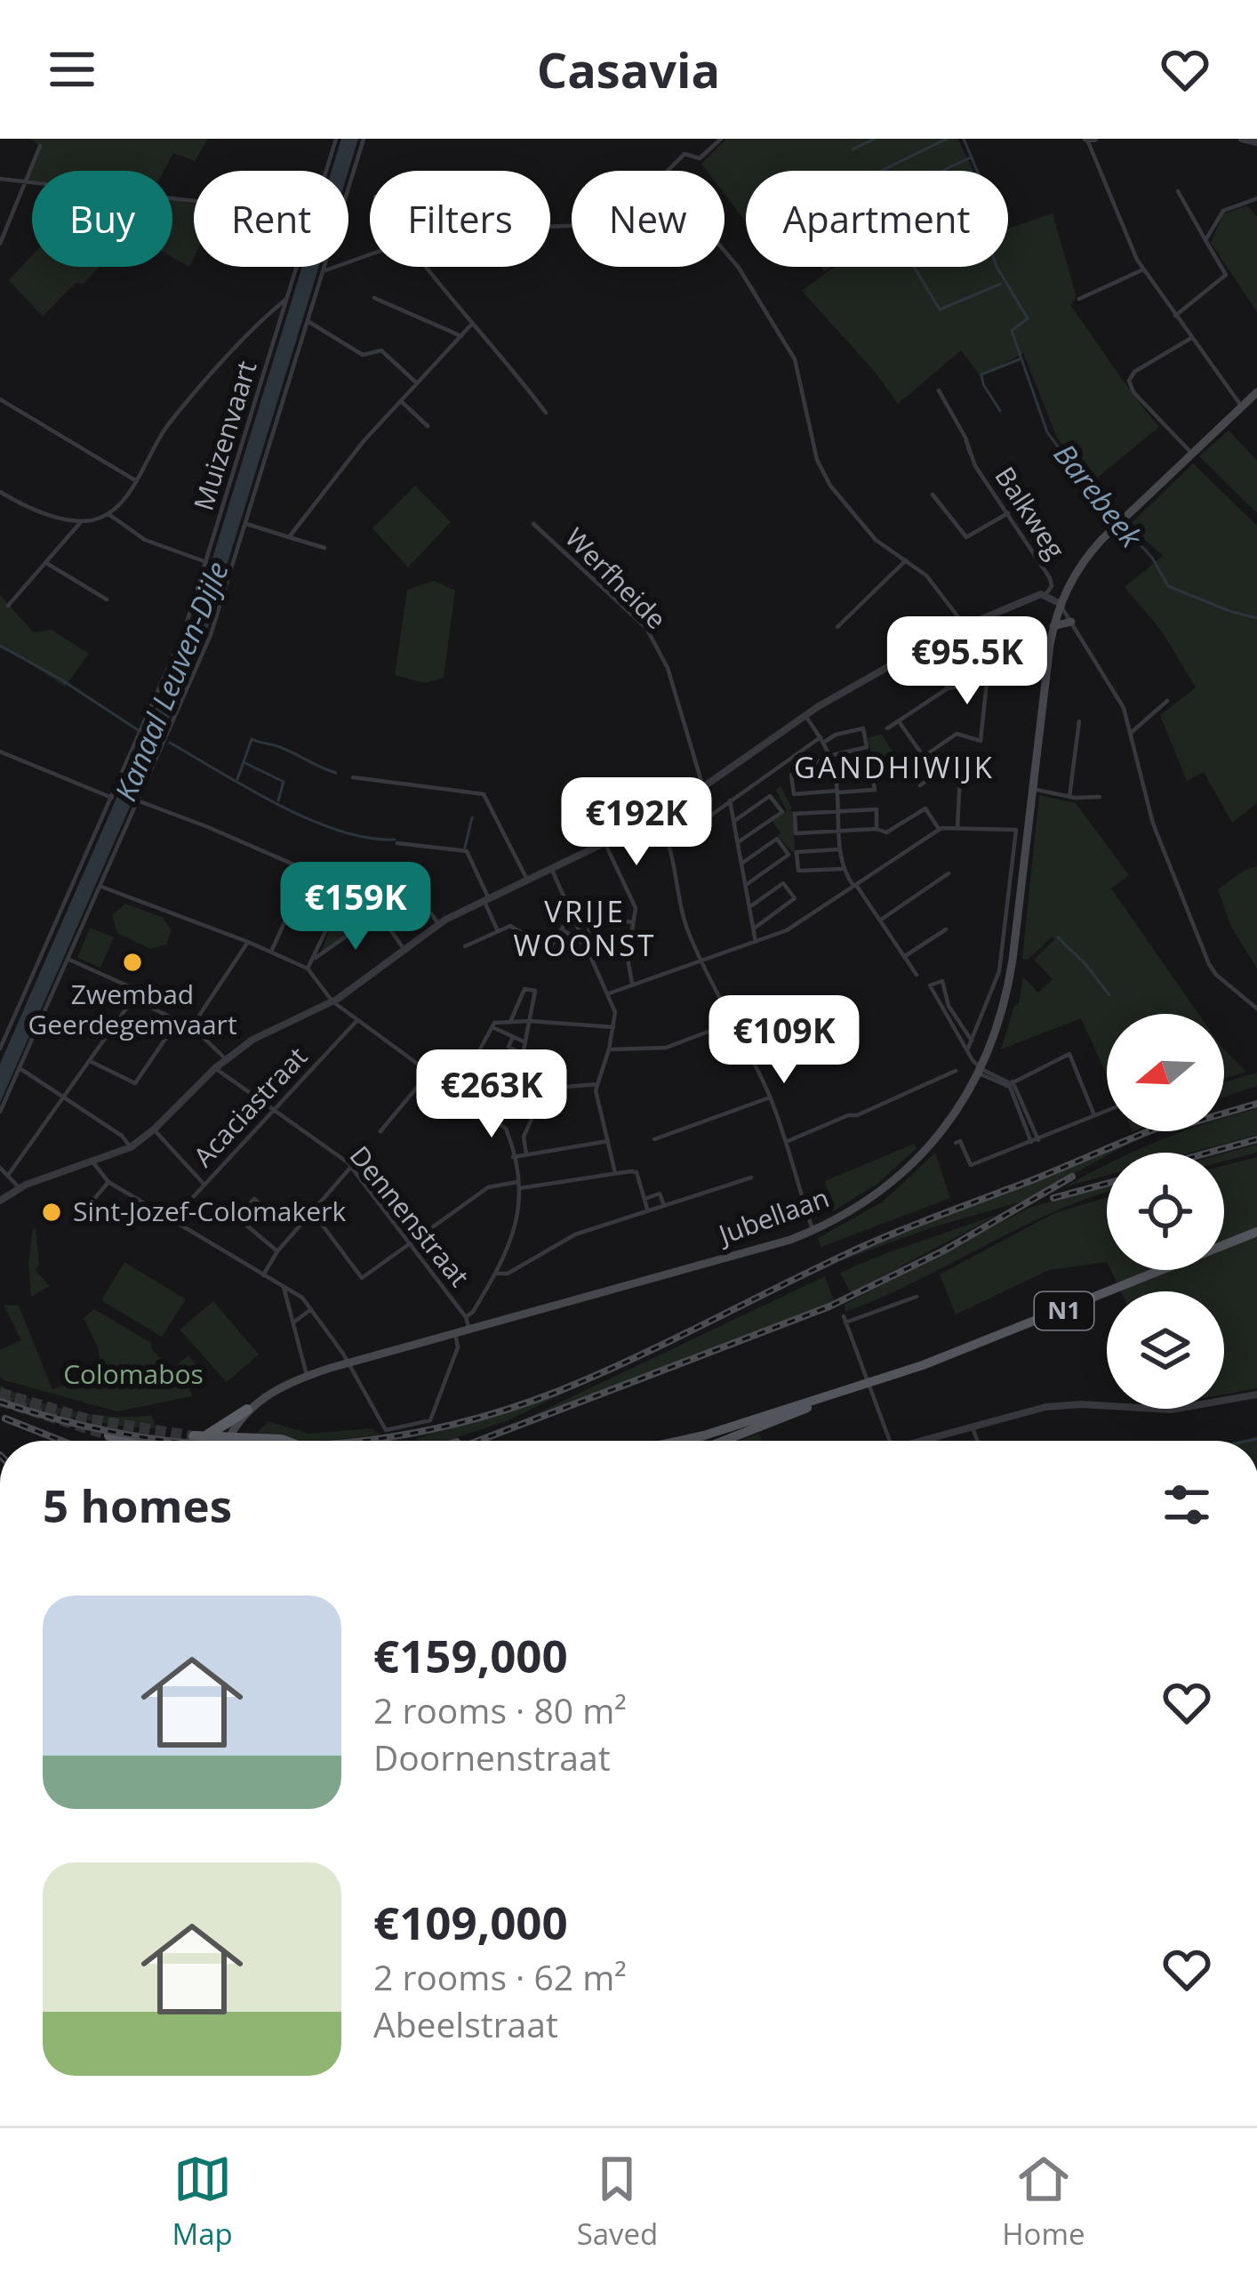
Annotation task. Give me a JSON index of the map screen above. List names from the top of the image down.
{
  "streets": {
    "main road": ["Jubellaan", "N1"],
    "street": [
      "Muizenvaart",
      "Balkweg",
      "Werfheide",
      "Acaciastraat",
      "Dennenstraat"
    ]
  },
  "crossings": [
    ["Acaciastraat", "Dennenstraat"]
  ],
  "districts": ["GANDHIWIJK", "VRIJE WOONST"],
  "water": ["Barebeek", "Kanaal Leuven-Dijle"],
  "parks": ["Colomabos"],
  "places": ["Zwembad Geerdegemvaart", "Sint-Jozef-Colomakerk"],
  "north": "left",
  "page": {
    "header": "Casavia",
    "chip": [
      "Buy",
      "Rent",
      "Filters",
      "New",
      "Apartment"
    ],
    "price": [
      "€95.5K",
      "€192K",
      "€159K",
      "€109K",
      "€263K"
    ],
    "heading": "5 homes",
    "list": [
      {
        "name": "€159,000",
        "note": "2 rooms · 80 m² · Doornenstraat"
      },
      {
        "name": "€109,000",
        "note": "2 rooms · 62 m² · Abeelstraat"
      }
    ],
    "tabs": ["Map", "Saved", "Home"]
  }
}
